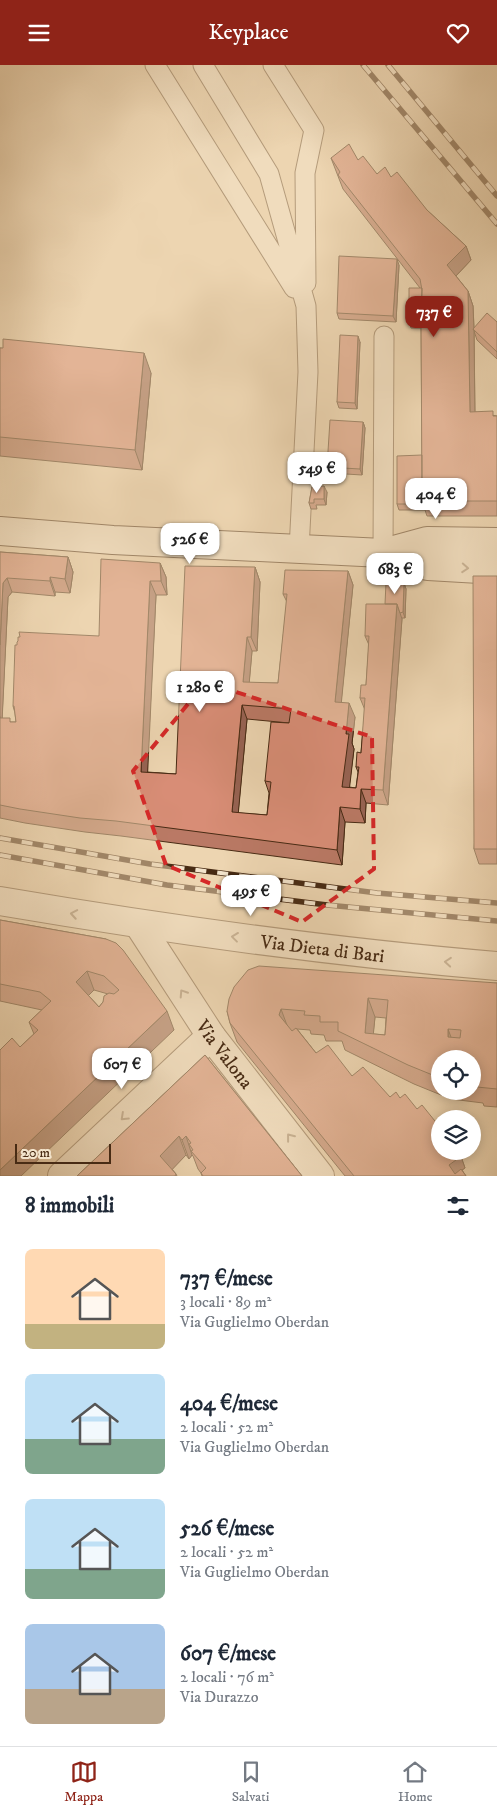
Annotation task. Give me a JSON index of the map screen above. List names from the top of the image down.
{
  "streets": {
    "street": ["Via Dieta di Bari", "Via Valona"]
  },
  "crossings": [
    ["Via Dieta di Bari", "Via Valona"]
  ],
  "one_way": ["Via Dieta di Bari", "Via Valona"],
  "scale_bar": "20 m",
  "page": {
    "header": "Keyplace",
    "price": [
      "737 €",
      "549 €",
      "404 €",
      "526 €",
      "683 €",
      "1 280 €",
      "495 €",
      "607 €"
    ],
    "scale": "20 m",
    "heading": "8 immobili",
    "list": [
      {
        "name": "737 €/mese",
        "note": "3 locali · 89 m² · Via Guglielmo Oberdan"
      },
      {
        "name": "404 €/mese",
        "note": "2 locali · 52 m² · Via Guglielmo Oberdan"
      },
      {
        "name": "526 €/mese",
        "note": "2 locali · 52 m² · Via Guglielmo Oberdan"
      },
      {
        "name": "607 €/mese",
        "note": "2 locali · 76 m² · Via Durazzo"
      }
    ],
    "tabs": ["Mappa", "Salvati", "Home"]
  }
}
